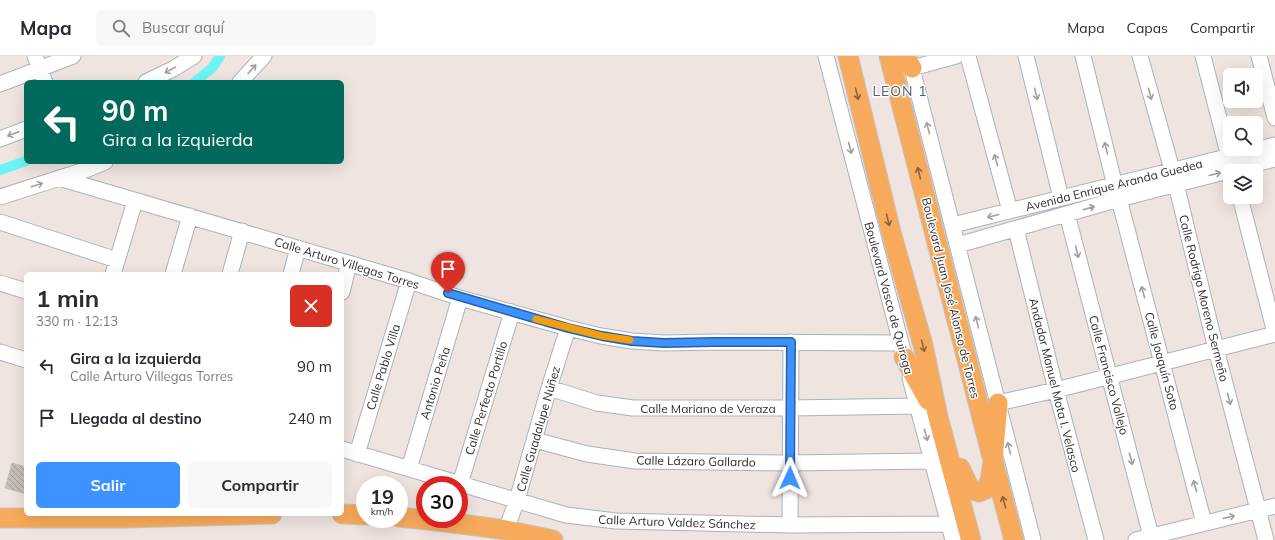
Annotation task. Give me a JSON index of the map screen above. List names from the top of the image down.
{
  "streets": {
    "main road": ["Boulevard Juan José Alonso de Torres"],
    "street": [
      "Avenida Enrique Aranda Guedea",
      "Calle Arturo Villegas Torres",
      "Boulevard Vasco de Quiroga",
      "Calle Rodrigo Moreno Sermeño",
      "Calle Joaquín Soto",
      "Calle Pablo Villa",
      "Calle Francisco Vallejo",
      "Antonio Peña",
      "Andador Manuel Mota I. Velasco",
      "Calle Perfecto Portillo",
      "Calle Mariano de Veraza",
      "Calle Guadalupe Núñez",
      "Calle Lázaro Gallardo",
      "Calle Arturo Valdez Sánchez"
    ]
  },
  "crossings": [
    ["Avenida Enrique Aranda Guedea", "Calle Rodrigo Moreno Sermeño"],
    ["Avenida Enrique Aranda Guedea", "Calle Joaquín Soto"],
    ["Avenida Enrique Aranda Guedea", "Calle Francisco Vallejo"],
    ["Avenida Enrique Aranda Guedea", "Andador Manuel Mota I. Velasco"],
    ["Calle Arturo Villegas Torres", "Boulevard Vasco de Quiroga"],
    ["Calle Arturo Villegas Torres", "Calle Pablo Villa"],
    ["Calle Arturo Villegas Torres", "Antonio Peña"],
    ["Calle Arturo Villegas Torres", "Calle Perfecto Portillo"],
    ["Calle Arturo Villegas Torres", "Calle Guadalupe Núñez"],
    ["Boulevard Vasco de Quiroga", "Calle Mariano de Veraza"],
    ["Boulevard Vasco de Quiroga", "Calle Lázaro Gallardo"],
    ["Boulevard Vasco de Quiroga", "Calle Arturo Valdez Sánchez"],
    ["Calle Pablo Villa", "Calle Arturo Valdez Sánchez"],
    ["Antonio Peña", "Calle Arturo Valdez Sánchez"],
    ["Calle Mariano de Veraza", "Calle Guadalupe Núñez"],
    ["Calle Guadalupe Núñez", "Calle Lázaro Gallardo"],
    ["Calle Guadalupe Núñez", "Calle Arturo Valdez Sánchez"]
  ],
  "districts": ["LEON 1"],
  "page": {
    "header": "Mapa",
    "search": "Buscar aquí",
    "nav": ["Mapa", "Capas", "Compartir"],
    "turn": ["90 m", "Gira a la izquierda"],
    "heading": ["1 min", "330 m · 12:13"],
    "list": [
      {
        "name": "Gira a la izquierda",
        "note": "Calle Arturo Villegas Torres",
        "value": "90 m"
      },
      {
        "name": "Llegada al destino",
        "value": "240 m"
      }
    ],
    "buttons": ["Salir", "Compartir"],
    "speed": "19 km/h",
    "limit": "30"
  }
}
